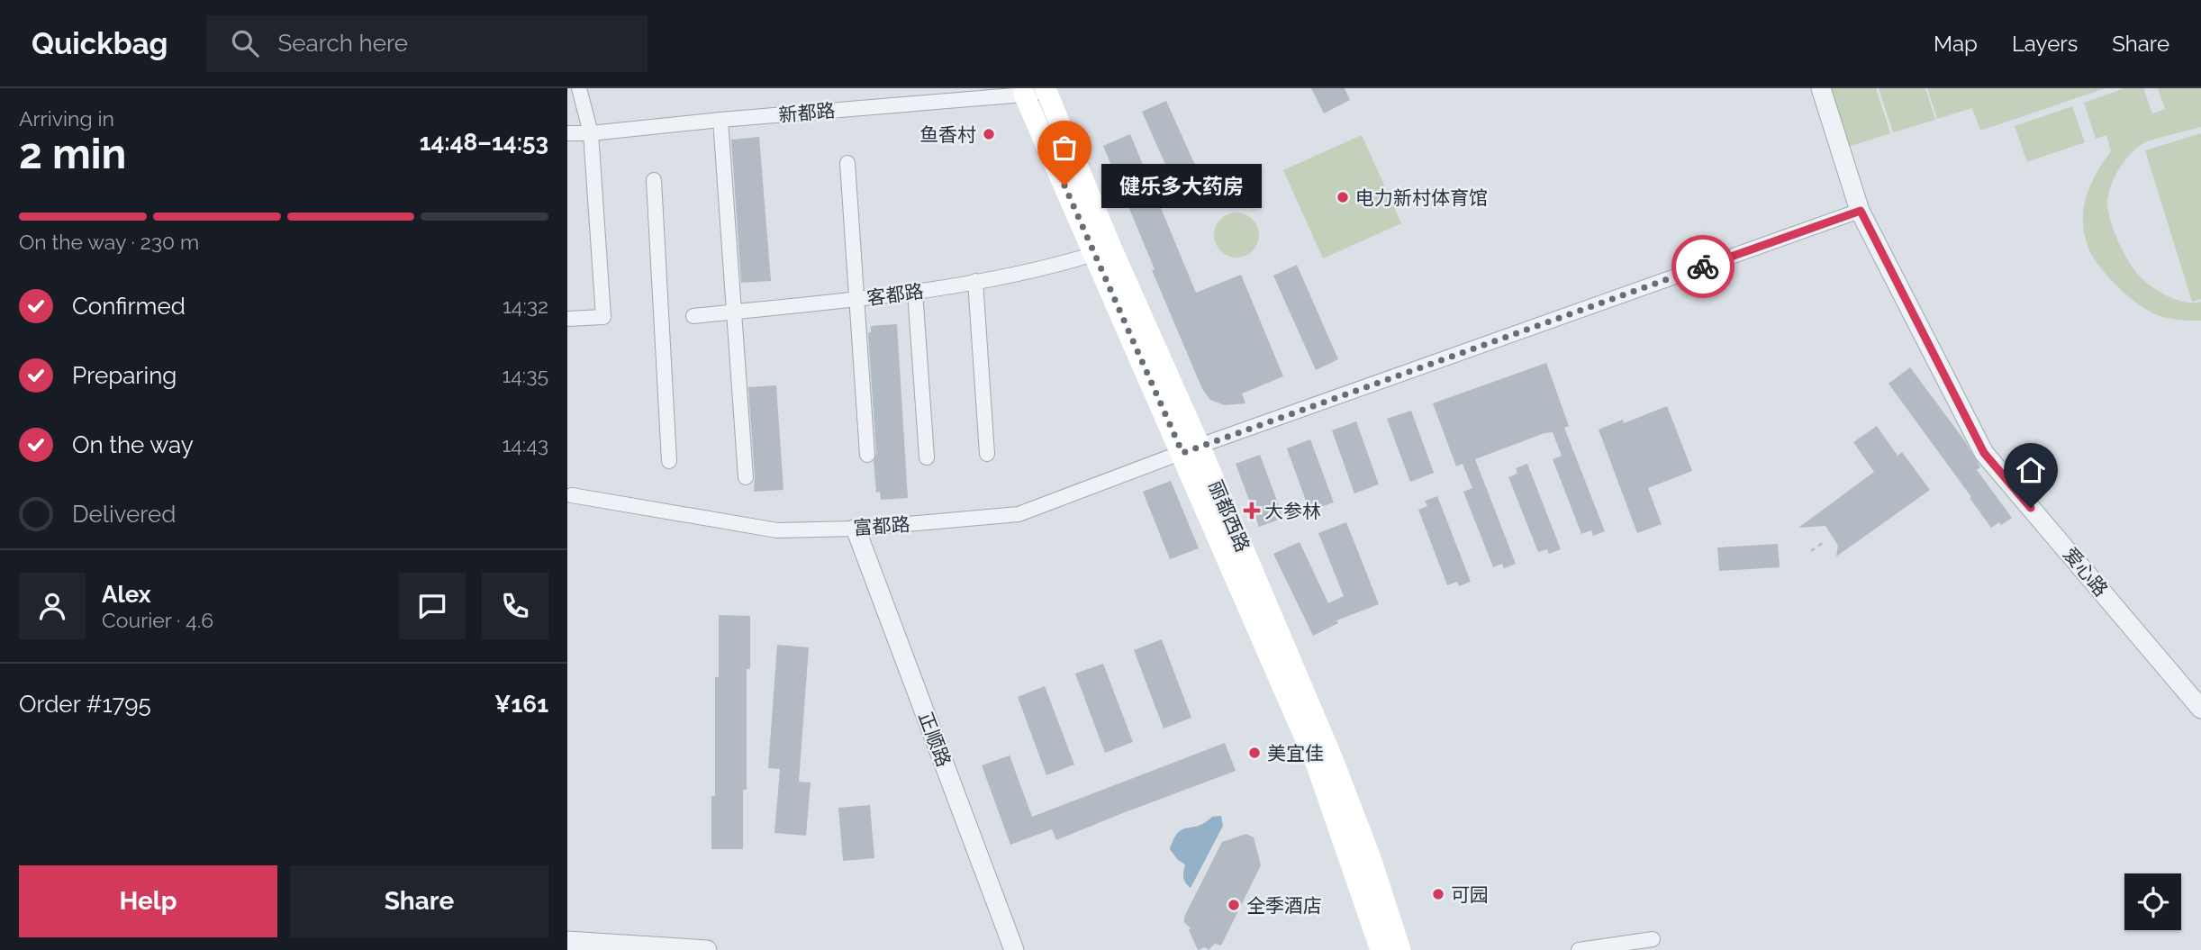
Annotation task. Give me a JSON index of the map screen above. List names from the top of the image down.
{
  "streets": {
    "main road": ["丽都西路"],
    "street": [
      "新都路",
      "客都路",
      "富都路",
      "爱心路",
      "正顺路"
    ]
  },
  "crossings": [
    ["新都路", "丽都西路"],
    ["客都路", "丽都西路"],
    ["丽都西路", "富都路"],
    ["富都路", "爱心路"],
    ["富都路", "正顺路"]
  ],
  "places": {
    "other": [
      "鱼香村",
      "健乐多大药房",
      "电力新村体育馆",
      "美宜佳",
      "可园",
      "全季酒店"
    ],
    "health": ["大参林"]
  },
  "page": {
    "header": "Quickbag",
    "search": "Search here",
    "nav": ["Map", "Layers", "Share"],
    "heading": ["2 min", "Arriving in", "14:48–14:53"],
    "panel": [
      "Alex",
      "Courier · 4.6",
      "Order #1795",
      "¥161"
    ],
    "bubble": "健乐多大药房",
    "bar": "On the way · 230 m",
    "list": [
      ["Confirmed", "14:32"],
      ["Preparing", "14:35"],
      ["On the way", "14:43"],
      "Delivered"
    ],
    "buttons": ["Help", "Share"]
  }
}
